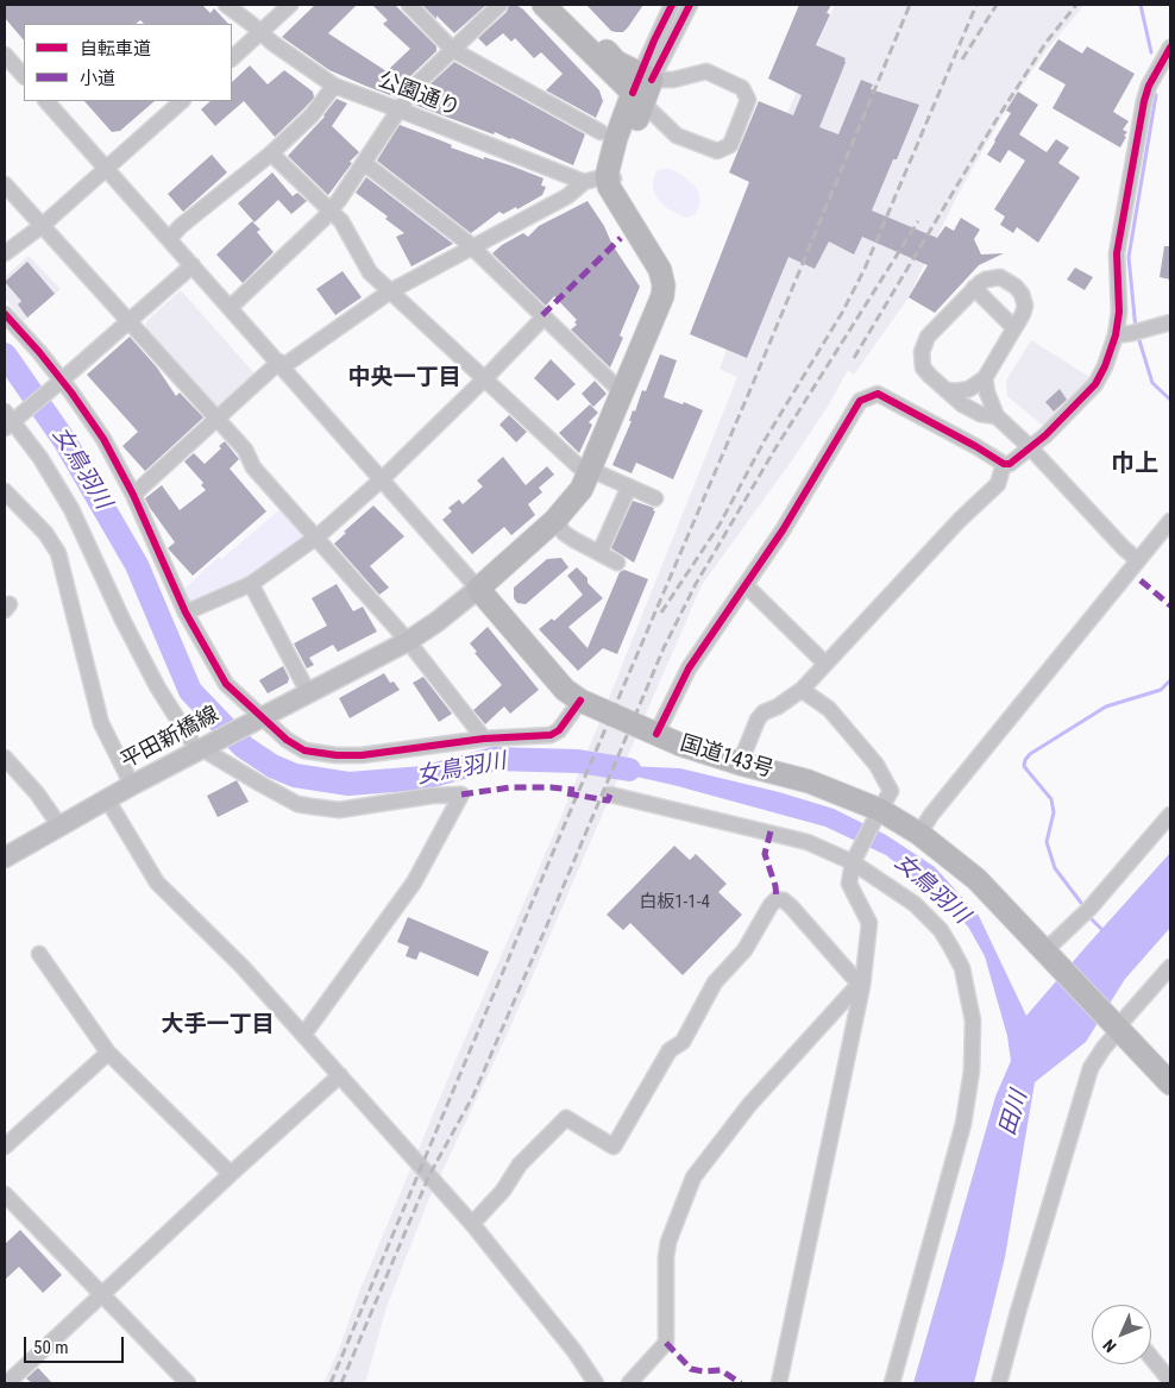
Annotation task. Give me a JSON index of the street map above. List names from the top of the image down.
{
  "streets": {
    "highway": ["国道143号"],
    "main road": ["平田新橋線"],
    "street": ["公園通り"]
  },
  "crossings": [
    ["平田新橋線", "国道143号"]
  ],
  "districts": ["中央一丁目", "巾上", "大手一丁目"],
  "water": ["女鳥羽川", "田川"],
  "house_numbers": ["白板1-1-4"],
  "legend": ["自転車道", "小道"],
  "scale_bar": "50 m",
  "north": "bottom left"
}
